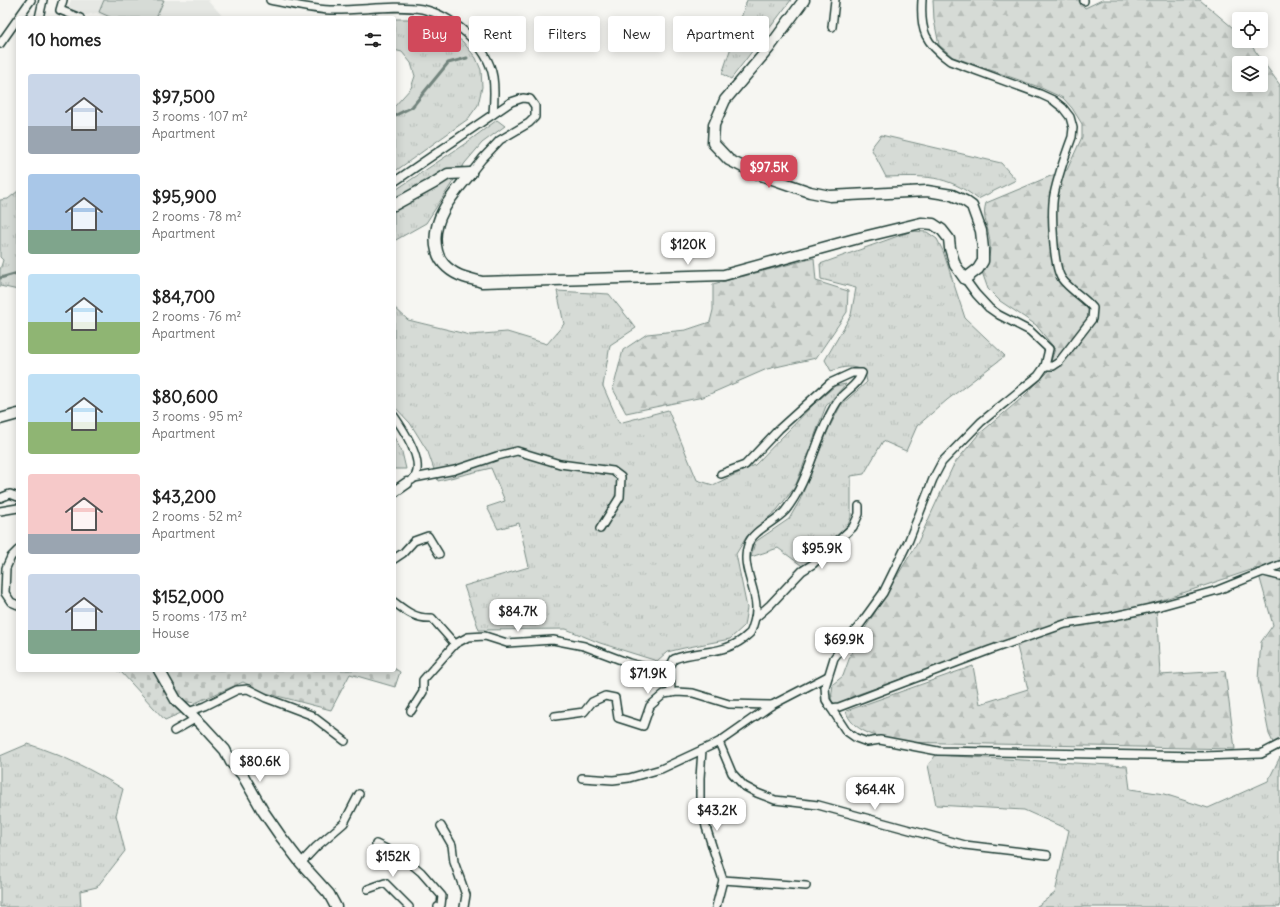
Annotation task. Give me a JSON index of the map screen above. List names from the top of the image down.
{
  "page": {
    "chip": [
      "Buy",
      "Rent",
      "Filters",
      "New",
      "Apartment"
    ],
    "heading": "10 homes",
    "list": [
      {
        "name": "$97,500",
        "note": "3 rooms · 107 m² · Apartment"
      },
      {
        "name": "$95,900",
        "note": "2 rooms · 78 m² · Apartment"
      },
      {
        "name": "$84,700",
        "note": "2 rooms · 76 m² · Apartment"
      },
      {
        "name": "$80,600",
        "note": "3 rooms · 95 m² · Apartment"
      },
      {
        "name": "$43,200",
        "note": "2 rooms · 52 m² · Apartment"
      },
      {
        "name": "$152,000",
        "note": "5 rooms · 173 m² · House"
      }
    ],
    "price": [
      "$97.5K",
      "$120K",
      "$95.9K",
      "$84.7K",
      "$69.9K",
      "$71.9K",
      "$80.6K",
      "$64.4K",
      "$43.2K",
      "$152K"
    ]
  }
}
